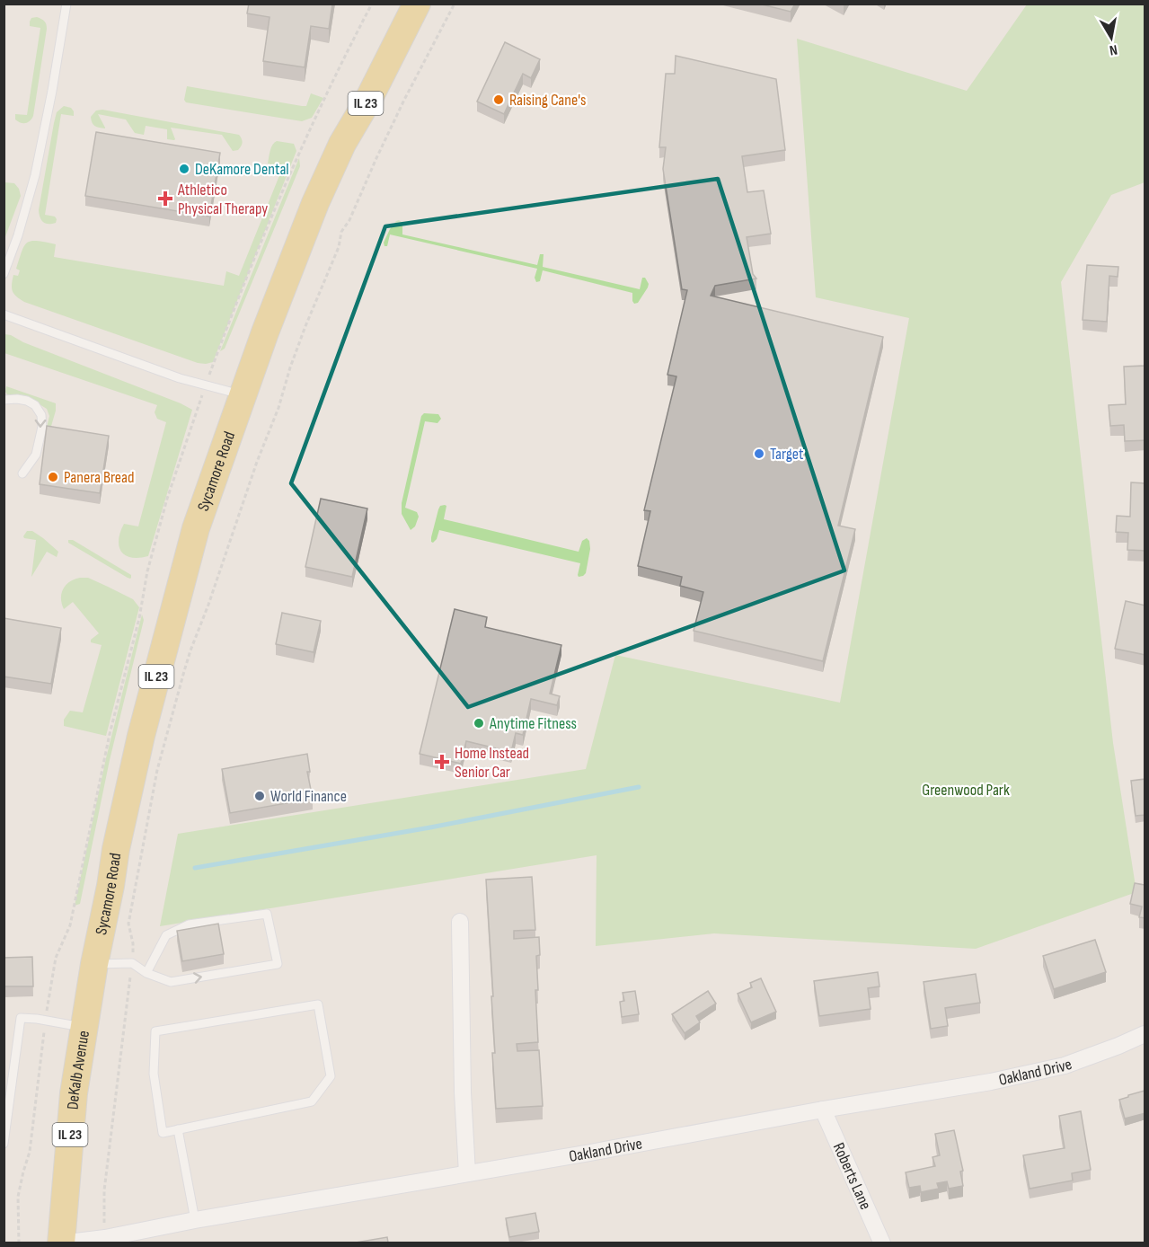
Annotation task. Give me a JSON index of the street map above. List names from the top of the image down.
{
  "streets": {
    "main road": ["IL 23", "Sycamore Road", "DeKalb Avenue"],
    "street": ["Oakland Drive", "Roberts Lane"]
  },
  "crossings": [
    ["Sycamore Road", "DeKalb Avenue"],
    ["DeKalb Avenue", "Oakland Drive"],
    ["Oakland Drive", "Roberts Lane"]
  ],
  "parks": ["Greenwood Park"],
  "places": {
    "other": [
      "Raising Cane's",
      "DeKamore Dental",
      "Target",
      "Panera Bread",
      "Anytime Fitness",
      "World Finance"
    ],
    "health": ["Athletico Physical Therapy", "Home Instead Senior Car"]
  },
  "north": "bottom"
}
